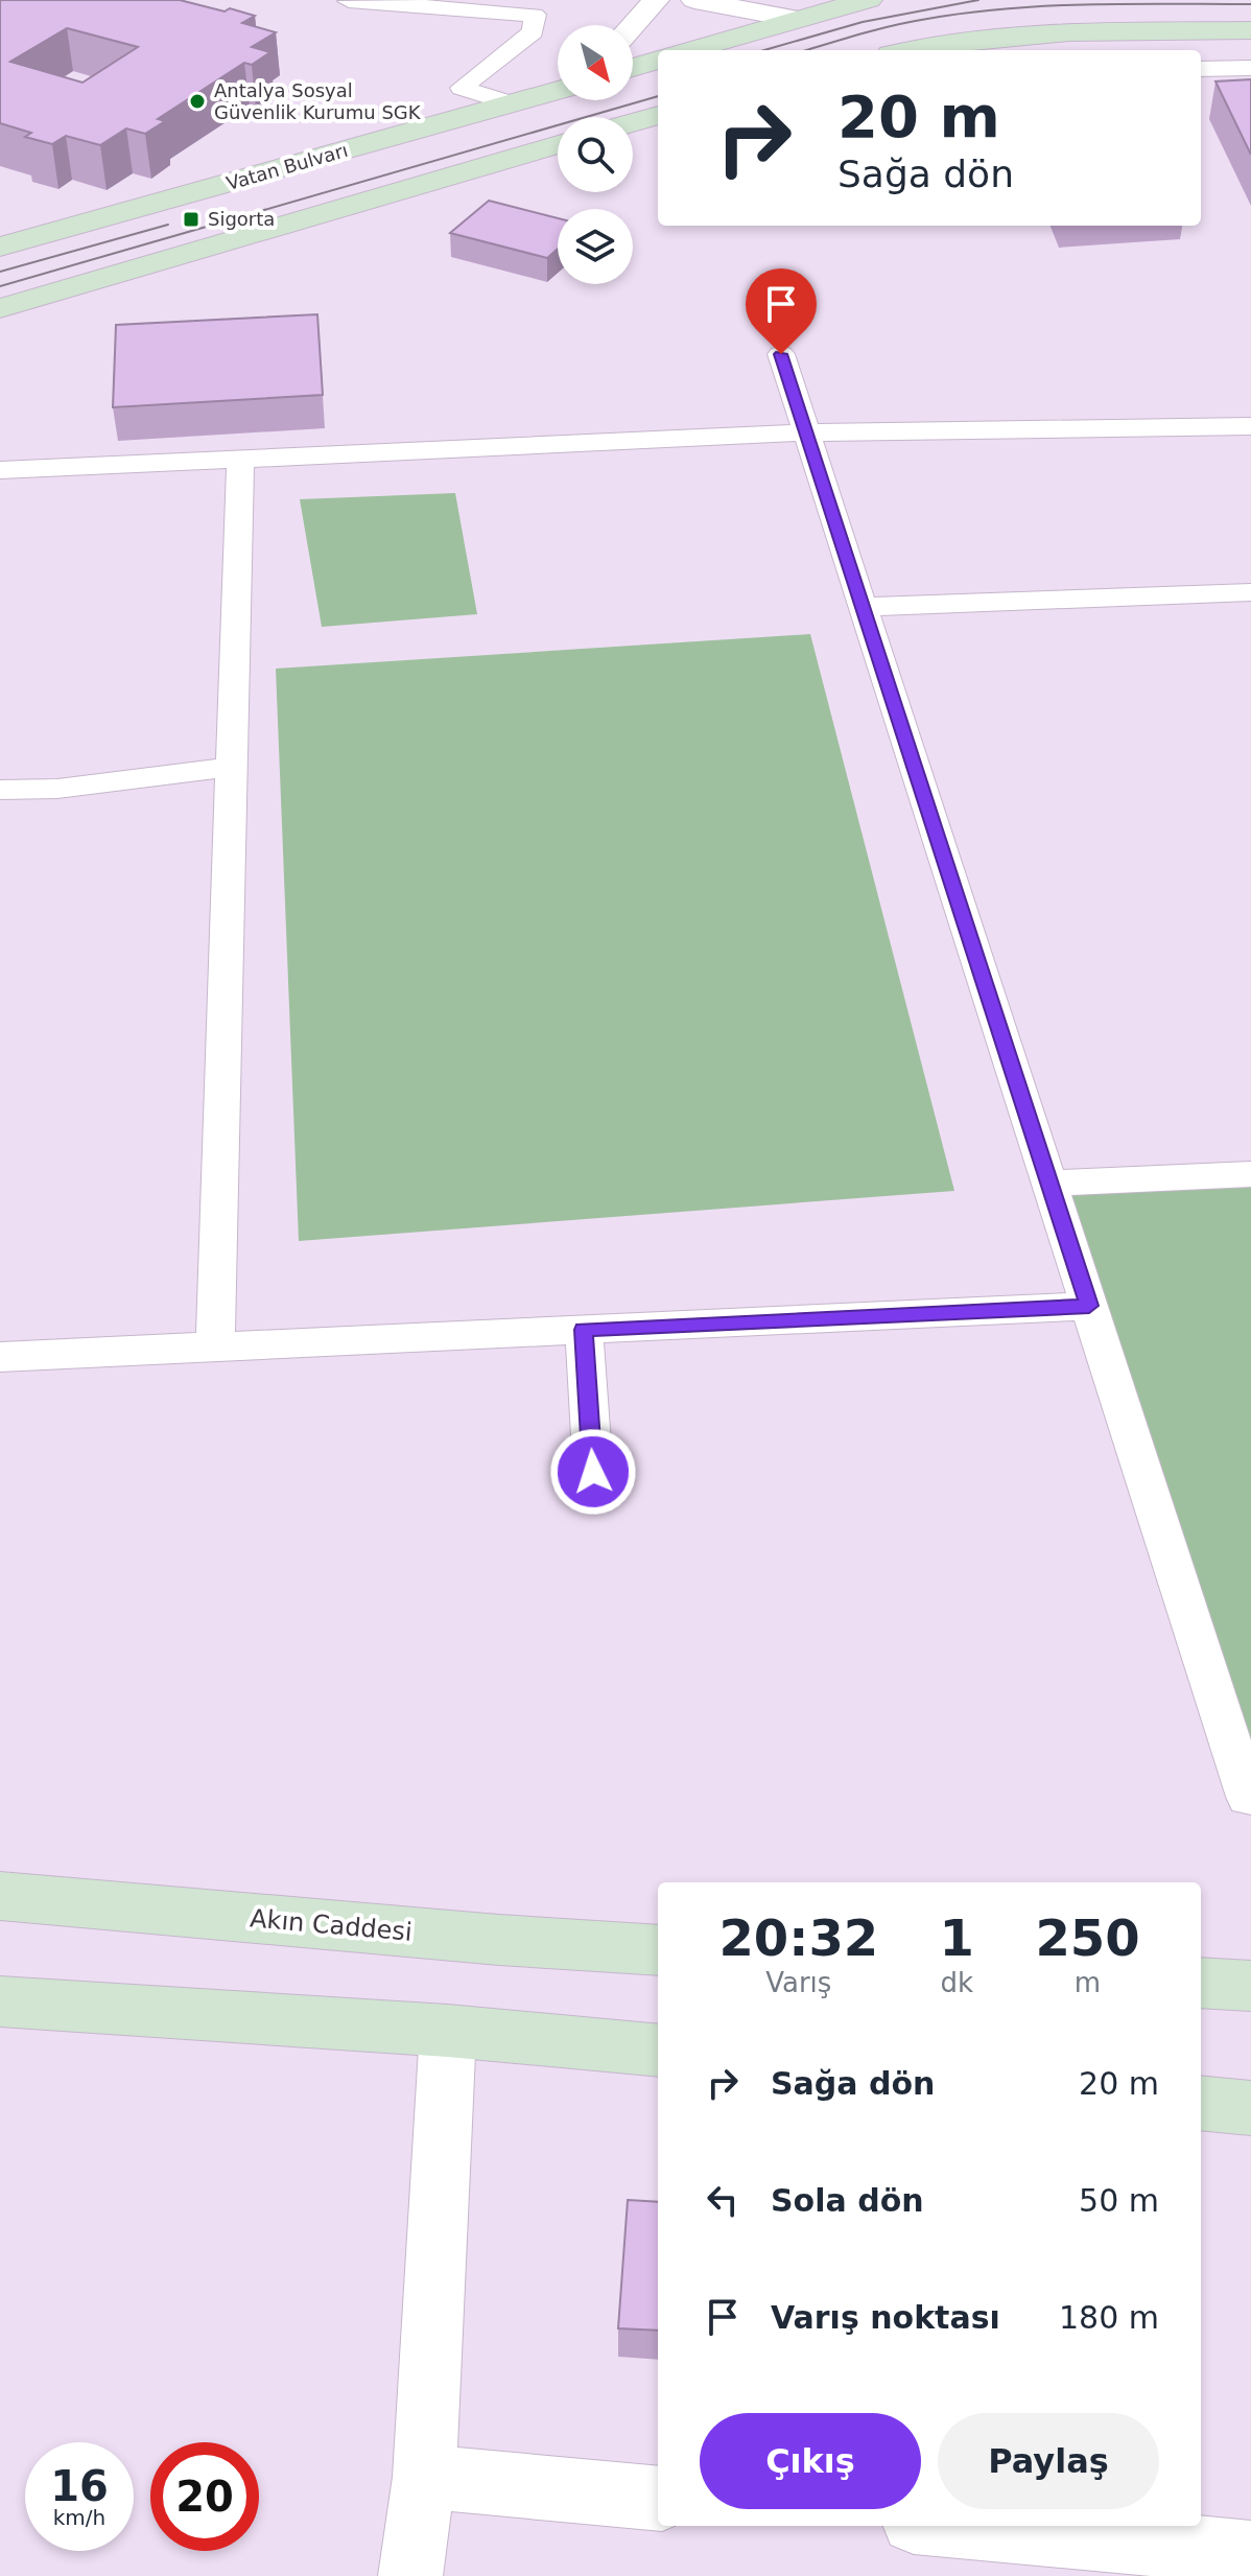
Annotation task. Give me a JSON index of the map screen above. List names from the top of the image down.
{
  "streets": {
    "main road": ["Vatan Bulvarı", "Akın Caddesi"]
  },
  "places": {
    "other": ["Antalya Sosyal Güvenlik Kurumu SGK"],
    "transit": ["Sigorta"]
  },
  "north": "bottom right",
  "page": {
    "turn": ["20 m", "Sağa dön"],
    "eta": [
      "20:32",
      "Varış",
      "1",
      "dk",
      "250",
      "m"
    ],
    "list": [
      {
        "name": "Sağa dön",
        "value": "20 m"
      },
      {
        "name": "Sola dön",
        "value": "50 m"
      },
      {
        "name": "Varış noktası",
        "value": "180 m"
      }
    ],
    "buttons": ["Çıkış", "Paylaş"],
    "speed": "16 km/h",
    "limit": "20"
  }
}
